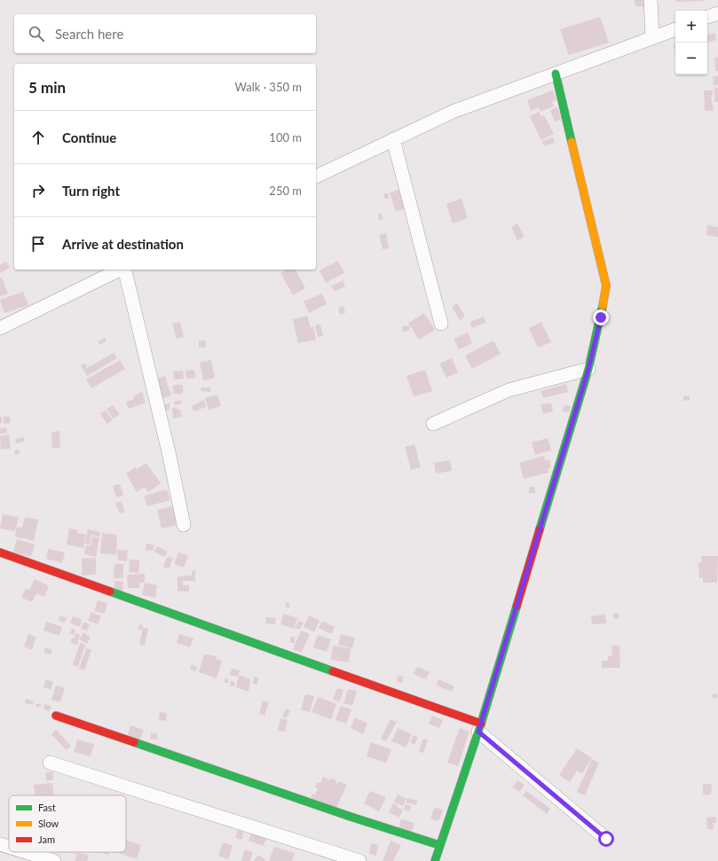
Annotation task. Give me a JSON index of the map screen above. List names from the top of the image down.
{
  "legend": ["Fast", "Slow", "Jam"],
  "page": {
    "map_buttons": ["+", "−"],
    "search": "Search here",
    "heading": ["5 min", "Walk · 350 m"],
    "list": [
      ["Continue", "100 m"],
      ["Turn right", "250 m"],
      "Arrive at destination"
    ]
  }
}
